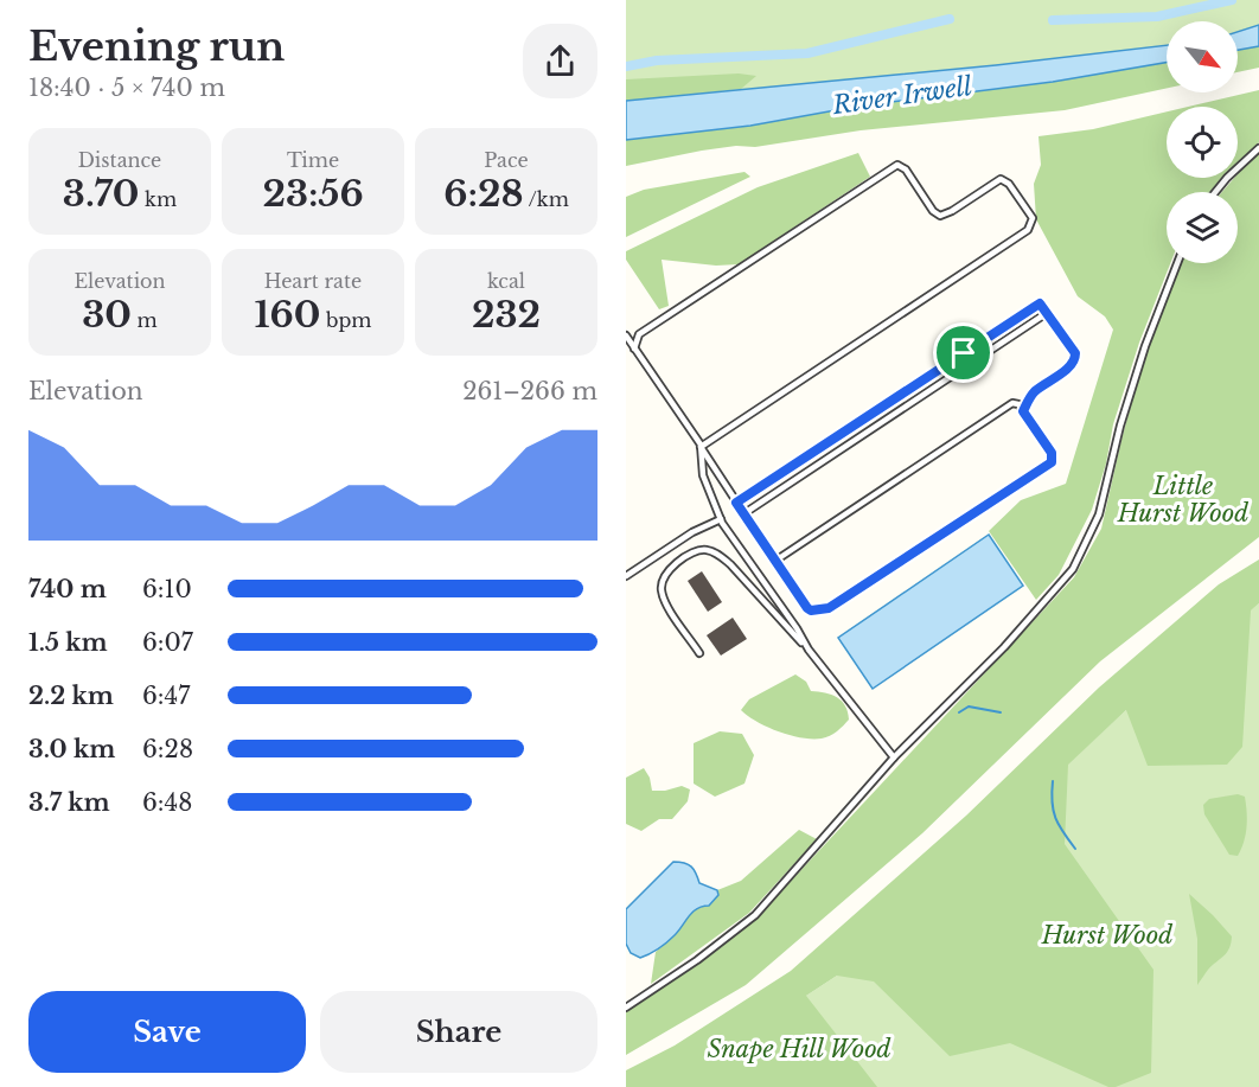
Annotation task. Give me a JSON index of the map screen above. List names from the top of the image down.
{
  "water": ["River Irwell"],
  "parks": ["Little Hurst Wood", "Hurst Wood", "Snape Hill Wood"],
  "north": "bottom right",
  "page": {
    "heading": ["Evening run", "18:40 · 5 × 740 m"],
    "stats": [
      ["Distance", "3.70 km"],
      ["Time", "23:56"],
      ["Pace", "6:28 /km"],
      ["Elevation", "30 m"],
      ["Heart rate", "160 bpm"],
      ["kcal", "232"]
    ],
    "chart": ["Elevation", "261–266 m"],
    "list": [
      {
        "name": "740 m",
        "note": "6:10"
      },
      {
        "name": "1.5 km",
        "note": "6:07"
      },
      {
        "name": "2.2 km",
        "note": "6:47"
      },
      {
        "name": "3.0 km",
        "note": "6:28"
      },
      {
        "name": "3.7 km",
        "note": "6:48"
      }
    ],
    "buttons": ["Save", "Share"]
  }
}
